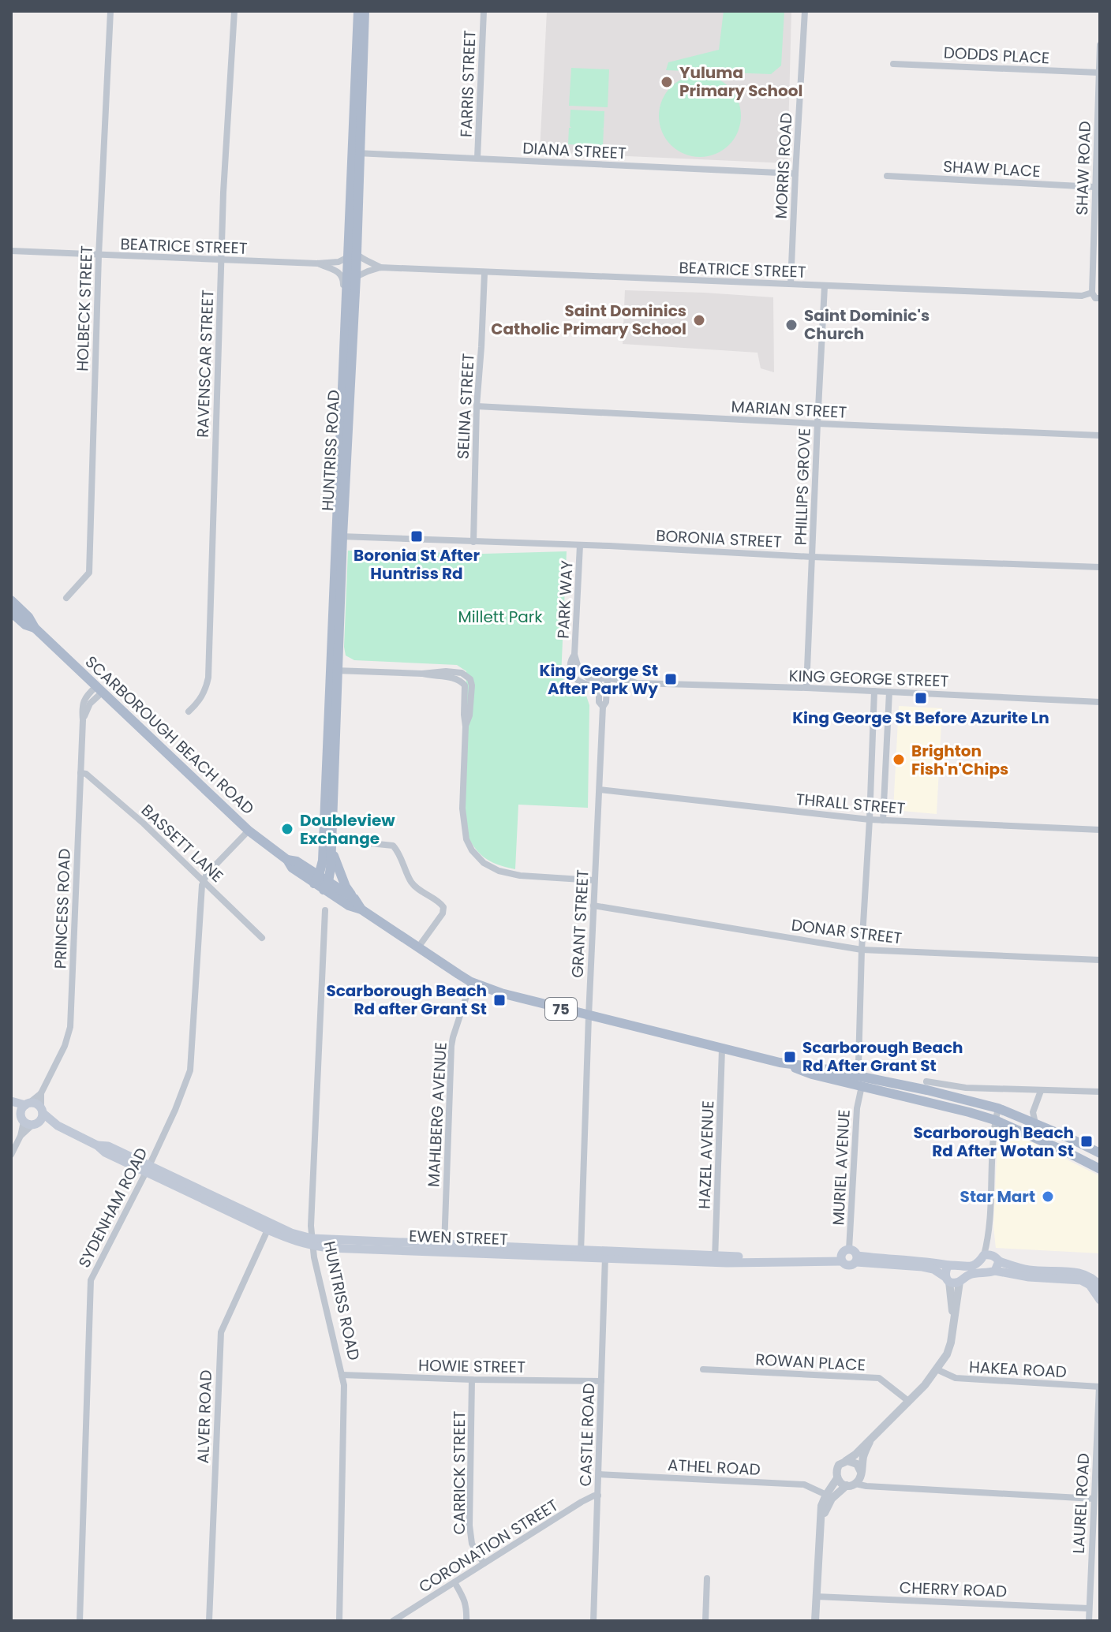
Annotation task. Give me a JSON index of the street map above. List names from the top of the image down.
{
  "streets": {
    "main road": [
      "HUNTRISS ROAD",
      "SCARBOROUGH BEACH ROAD",
      "75",
      "EWEN STREET"
    ],
    "street": [
      "DODDS PLACE",
      "FARRIS STREET",
      "DIANA STREET",
      "MORRIS ROAD",
      "SHAW ROAD",
      "SHAW PLACE",
      "BEATRICE STREET",
      "HOLBECK STREET",
      "RAVENSCAR STREET",
      "SELINA STREET",
      "MARIAN STREET",
      "PHILLIPS GROVE",
      "BORONIA STREET",
      "PARK WAY",
      "KING GEORGE STREET",
      "THRALL STREET",
      "BASSETT LANE",
      "PRINCESS ROAD",
      "GRANT STREET",
      "DONAR STREET",
      "MAHLBERG AVENUE",
      "HAZEL AVENUE",
      "MURIEL AVENUE",
      "SYDENHAM ROAD",
      "ROWAN PLACE",
      "HOWIE STREET",
      "HAKEA ROAD",
      "ALVER ROAD",
      "CASTLE ROAD",
      "ATHEL ROAD",
      "CARRICK STREET",
      "LAUREL ROAD",
      "CORONATION STREET",
      "CHERRY ROAD"
    ]
  },
  "crossings": [
    ["DODDS PLACE", "SHAW ROAD"],
    ["FARRIS STREET", "DIANA STREET"],
    ["DIANA STREET", "MORRIS ROAD"],
    ["DIANA STREET", "HUNTRISS ROAD"],
    ["MORRIS ROAD", "BEATRICE STREET"],
    ["SHAW ROAD", "SHAW PLACE"],
    ["SHAW ROAD", "BEATRICE STREET"],
    ["BEATRICE STREET", "HOLBECK STREET"],
    ["BEATRICE STREET", "RAVENSCAR STREET"],
    ["BEATRICE STREET", "SELINA STREET"],
    ["BEATRICE STREET", "HUNTRISS ROAD"],
    ["BEATRICE STREET", "PHILLIPS GROVE"],
    ["SELINA STREET", "MARIAN STREET"],
    ["SELINA STREET", "BORONIA STREET"],
    ["MARIAN STREET", "PHILLIPS GROVE"],
    ["HUNTRISS ROAD", "BORONIA STREET"],
    ["HUNTRISS ROAD", "SCARBOROUGH BEACH ROAD"],
    ["HUNTRISS ROAD", "EWEN STREET"],
    ["HUNTRISS ROAD", "HOWIE STREET"],
    ["PHILLIPS GROVE", "BORONIA STREET"],
    ["PHILLIPS GROVE", "KING GEORGE STREET"],
    ["BORONIA STREET", "PARK WAY"],
    ["PARK WAY", "KING GEORGE STREET"],
    ["KING GEORGE STREET", "GRANT STREET"],
    ["KING GEORGE STREET", "MURIEL AVENUE"],
    ["SCARBOROUGH BEACH ROAD", "PRINCESS ROAD"],
    ["SCARBOROUGH BEACH ROAD", "GRANT STREET"],
    ["SCARBOROUGH BEACH ROAD", "MAHLBERG AVENUE"],
    ["SCARBOROUGH BEACH ROAD", "HAZEL AVENUE"],
    ["SCARBOROUGH BEACH ROAD", "MURIEL AVENUE"],
    ["THRALL STREET", "GRANT STREET"],
    ["THRALL STREET", "MURIEL AVENUE"],
    ["BASSETT LANE", "PRINCESS ROAD"],
    ["BASSETT LANE", "SYDENHAM ROAD"],
    ["PRINCESS ROAD", "EWEN STREET"],
    ["GRANT STREET", "DONAR STREET"],
    ["GRANT STREET", "EWEN STREET"],
    ["DONAR STREET", "MURIEL AVENUE"],
    ["MAHLBERG AVENUE", "EWEN STREET"],
    ["HAZEL AVENUE", "EWEN STREET"],
    ["MURIEL AVENUE", "EWEN STREET"],
    ["SYDENHAM ROAD", "EWEN STREET"],
    ["EWEN STREET", "ALVER ROAD"],
    ["EWEN STREET", "CASTLE ROAD"],
    ["HOWIE STREET", "CASTLE ROAD"],
    ["HOWIE STREET", "CARRICK STREET"],
    ["HAKEA ROAD", "LAUREL ROAD"],
    ["CASTLE ROAD", "ATHEL ROAD"],
    ["CASTLE ROAD", "CORONATION STREET"],
    ["CARRICK STREET", "CORONATION STREET"],
    ["LAUREL ROAD", "CHERRY ROAD"]
  ],
  "parks": ["Millett Park"],
  "places": {
    "other": [
      "Yuluma Primary School",
      "Saint Dominics Catholic Primary School",
      "Saint Dominic's Church",
      "Brighton Fish'n'Chips",
      "Doubleview Exchange",
      "Star Mart"
    ],
    "transit": [
      "Boronia St After Huntriss Rd",
      "King George St After Park Wy",
      "King George St Before Azurite Ln",
      "Scarborough Beach Rd after Grant St",
      "Scarborough Beach Rd After Grant St",
      "Scarborough Beach Rd After Wotan St"
    ]
  }
}
